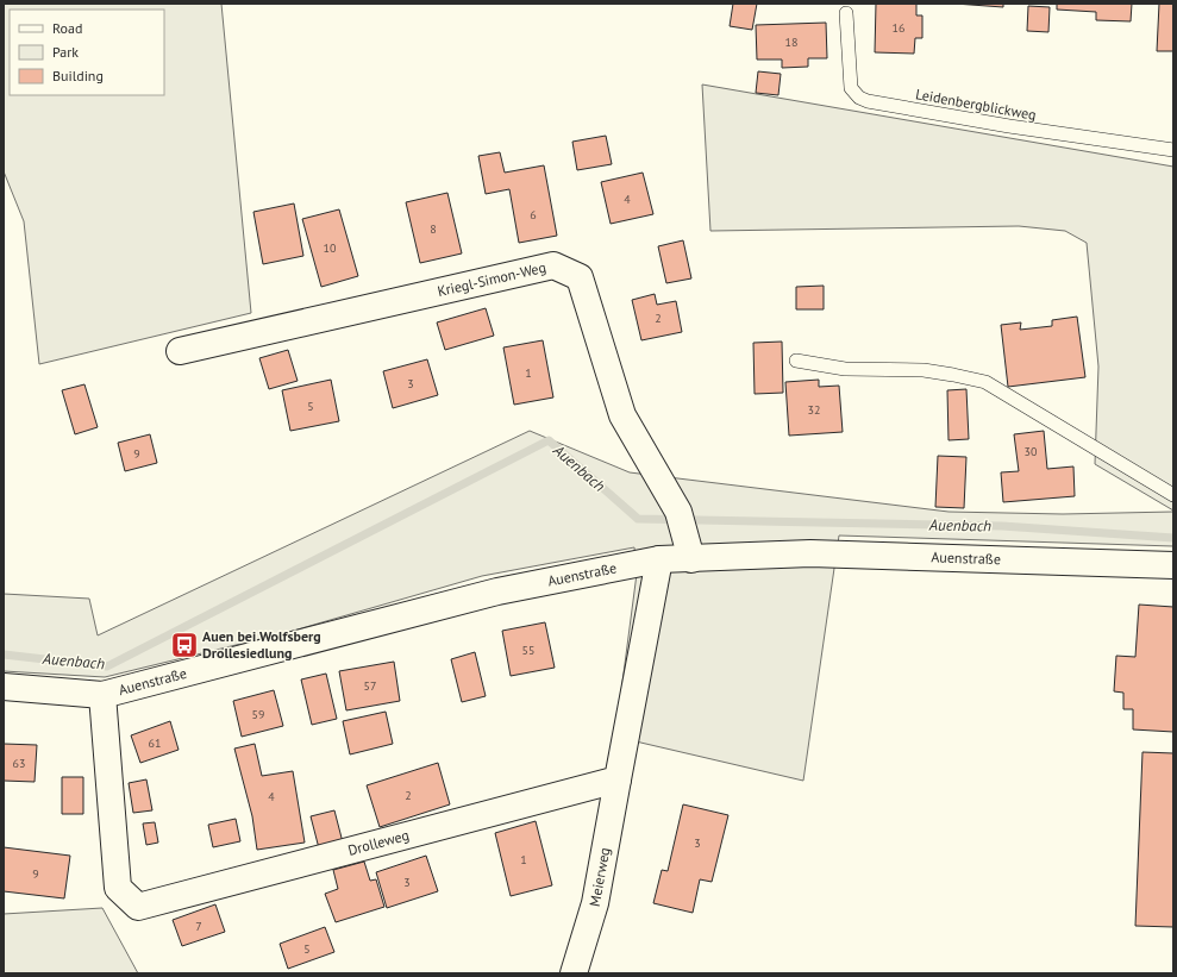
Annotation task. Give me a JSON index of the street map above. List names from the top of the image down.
{
  "streets": {
    "street": [
      "Kriegl-Simon-Weg",
      "Auenstraße",
      "Drolleweg",
      "Meierweg"
    ],
    "lane": ["Leidenbergblickweg"]
  },
  "crossings": [
    ["Kriegl-Simon-Weg", "Auenstraße"],
    ["Auenstraße", "Drolleweg"],
    ["Drolleweg", "Meierweg"]
  ],
  "water": ["Auenbach"],
  "places": {
    "bus stop": ["Auen bei Wolfsberg Drollesiedlung"]
  },
  "house_numbers": [
    "16",
    "18",
    "4",
    "6",
    "8",
    "10",
    "2",
    "1",
    "3",
    "5",
    "32",
    "30",
    "9",
    "55",
    "57",
    "59",
    "61",
    "63",
    "2",
    "4",
    "3",
    "1",
    "9",
    "3",
    "7",
    "5"
  ],
  "legend": ["Road", "Park", "Building"]
}
